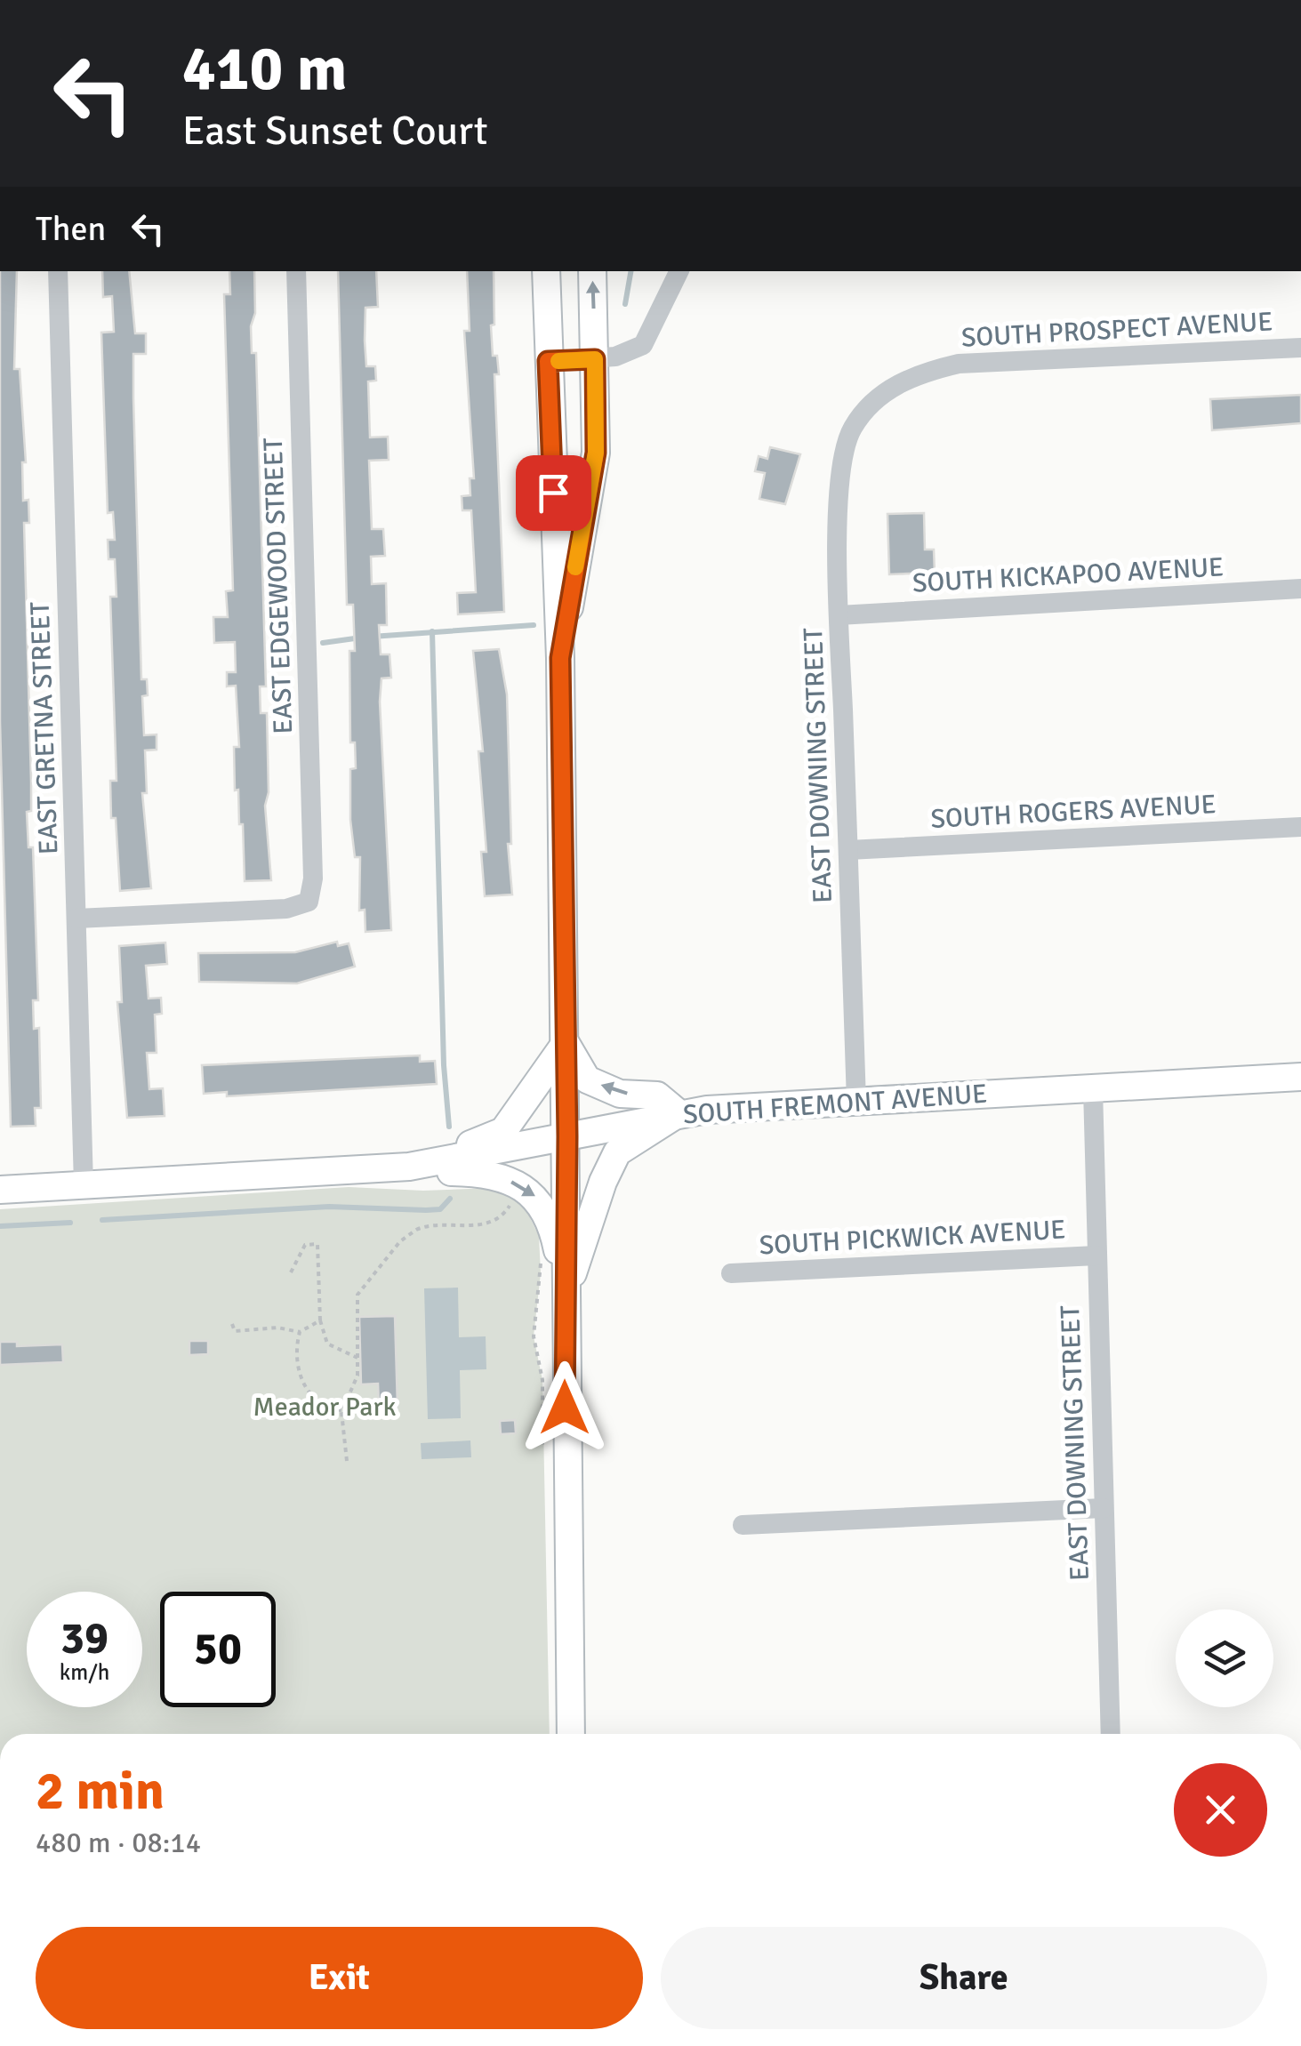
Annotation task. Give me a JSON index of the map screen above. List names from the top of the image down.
{
  "streets": {
    "main road": ["SOUTH FREMONT AVENUE"],
    "street": [
      "SOUTH PROSPECT AVENUE",
      "SOUTH KICKAPOO AVENUE",
      "EAST EDGEWOOD STREET",
      "EAST GRETNA STREET",
      "EAST DOWNING STREET",
      "SOUTH ROGERS AVENUE",
      "SOUTH PICKWICK AVENUE"
    ]
  },
  "crossings": [
    ["SOUTH PROSPECT AVENUE", "EAST DOWNING STREET"],
    ["SOUTH KICKAPOO AVENUE", "EAST DOWNING STREET"],
    ["EAST EDGEWOOD STREET", "EAST GRETNA STREET"],
    ["EAST GRETNA STREET", "SOUTH FREMONT AVENUE"],
    ["EAST DOWNING STREET", "SOUTH ROGERS AVENUE"],
    ["EAST DOWNING STREET", "SOUTH FREMONT AVENUE"],
    ["EAST DOWNING STREET", "SOUTH PICKWICK AVENUE"]
  ],
  "parks": ["Meador Park"],
  "page": {
    "turn": ["410 m", "East Sunset Court"],
    "then": "Then",
    "speed": "39 km/h",
    "limit": "50",
    "heading": ["2 min", "480 m · 08:14"],
    "buttons": ["Exit", "Share"]
  }
}
